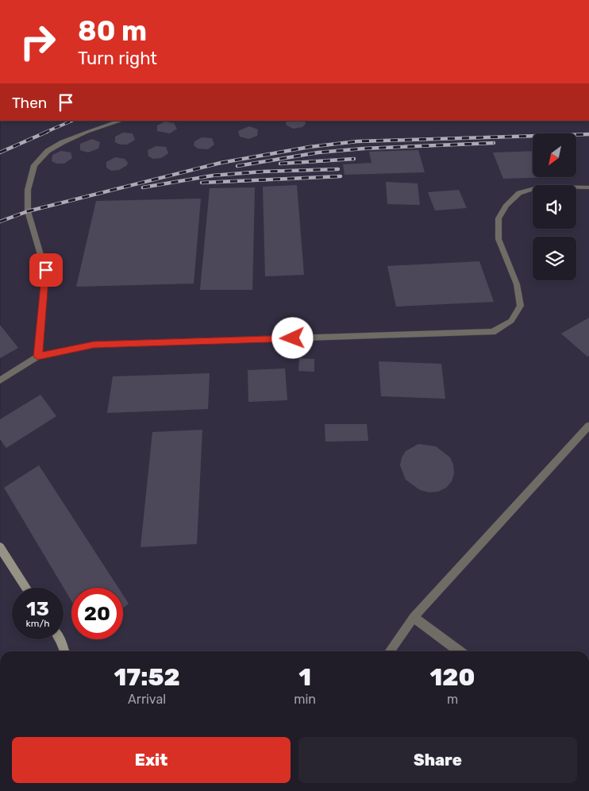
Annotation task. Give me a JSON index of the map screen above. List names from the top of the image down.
{
  "north": "bottom left",
  "page": {
    "turn": ["80 m", "Turn right"],
    "then": "Then",
    "speed": "13 km/h",
    "limit": "20",
    "eta": [
      "17:52",
      "Arrival",
      "1",
      "min",
      "120",
      "m"
    ],
    "buttons": ["Exit", "Share"]
  }
}
